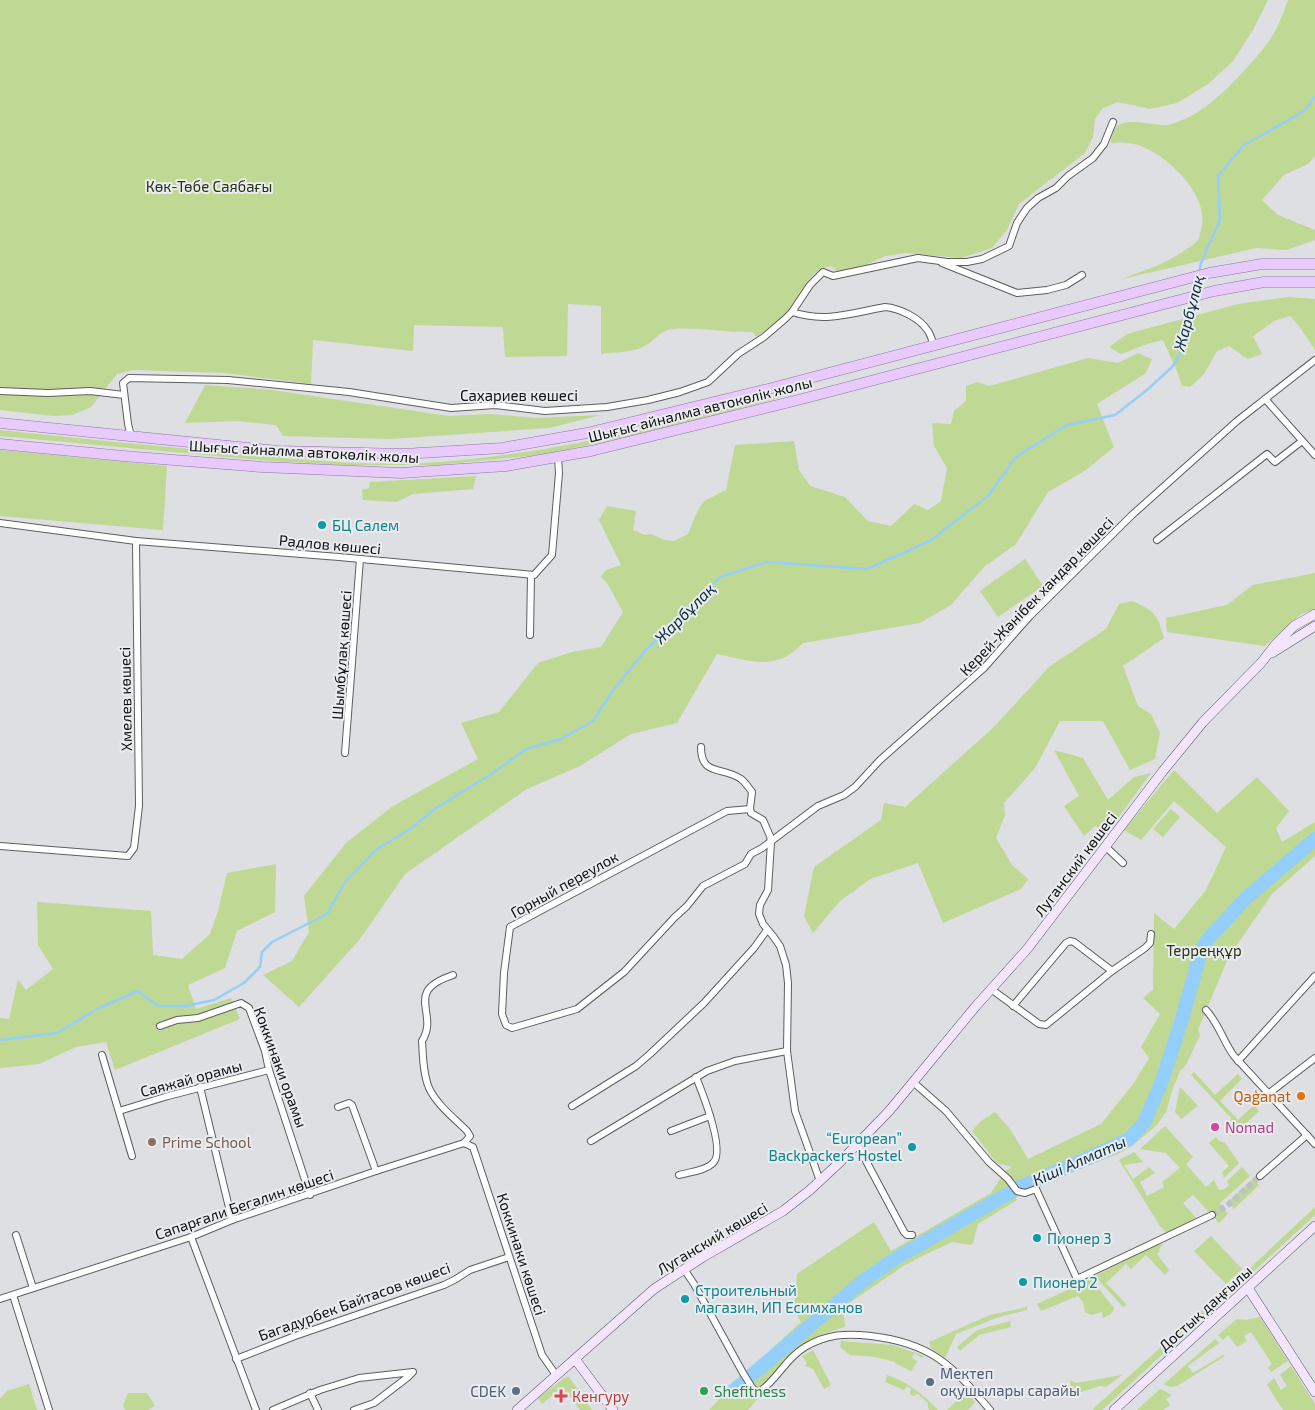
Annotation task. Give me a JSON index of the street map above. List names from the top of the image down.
{
  "streets": {
    "main road": ["Шығыс айналма автокөлік жолы"],
    "street": [
      "Сахариев көшесі",
      "Радлов көшесі",
      "Керей-Жәнібек хандар көшесі",
      "Шымбұлақ көшесі",
      "Хмелев көшесі",
      "Луганский көшесі",
      "Горный переулок",
      "Коккинаки орамы",
      "Саяжай орамы",
      "Сапарғали Бегалин көшесі",
      "Коккинаки көшесі",
      "Багадурбек Байтасов көшесі",
      "Достық даңғылы"
    ]
  },
  "crossings": [
    ["Радлов көшесі", "Шымбұлақ көшесі"],
    ["Радлов көшесі", "Хмелев көшесі"],
    ["Керей-Жәнібек хандар көшесі", "Горный переулок"],
    ["Луганский көшесі", "Коккинаки көшесі"],
    ["Коккинаки орамы", "Саяжай орамы"],
    ["Коккинаки орамы", "Сапарғали Бегалин көшесі"],
    ["Сапарғали Бегалин көшесі", "Коккинаки көшесі"],
    ["Коккинаки көшесі", "Багадурбек Байтасов көшесі"]
  ],
  "water": ["Жарбұлақ", "Кіші Алматы"],
  "parks": ["Көк-Төбе Саябағы", "Терреңқұр"],
  "places": {
    "other": [
      "БЦ Салем",
      "Qaģanat",
      "Nomad",
      "Prime School",
      "“European” Backpackers Hostel",
      "Пионер 3",
      "Пионер 2",
      "Строительный магазин, ИП Есимханов",
      "Мектеп оқушылары сарайы",
      "CDEK",
      "Shefitness"
    ],
    "health": ["Кенгуру"]
  }
}
